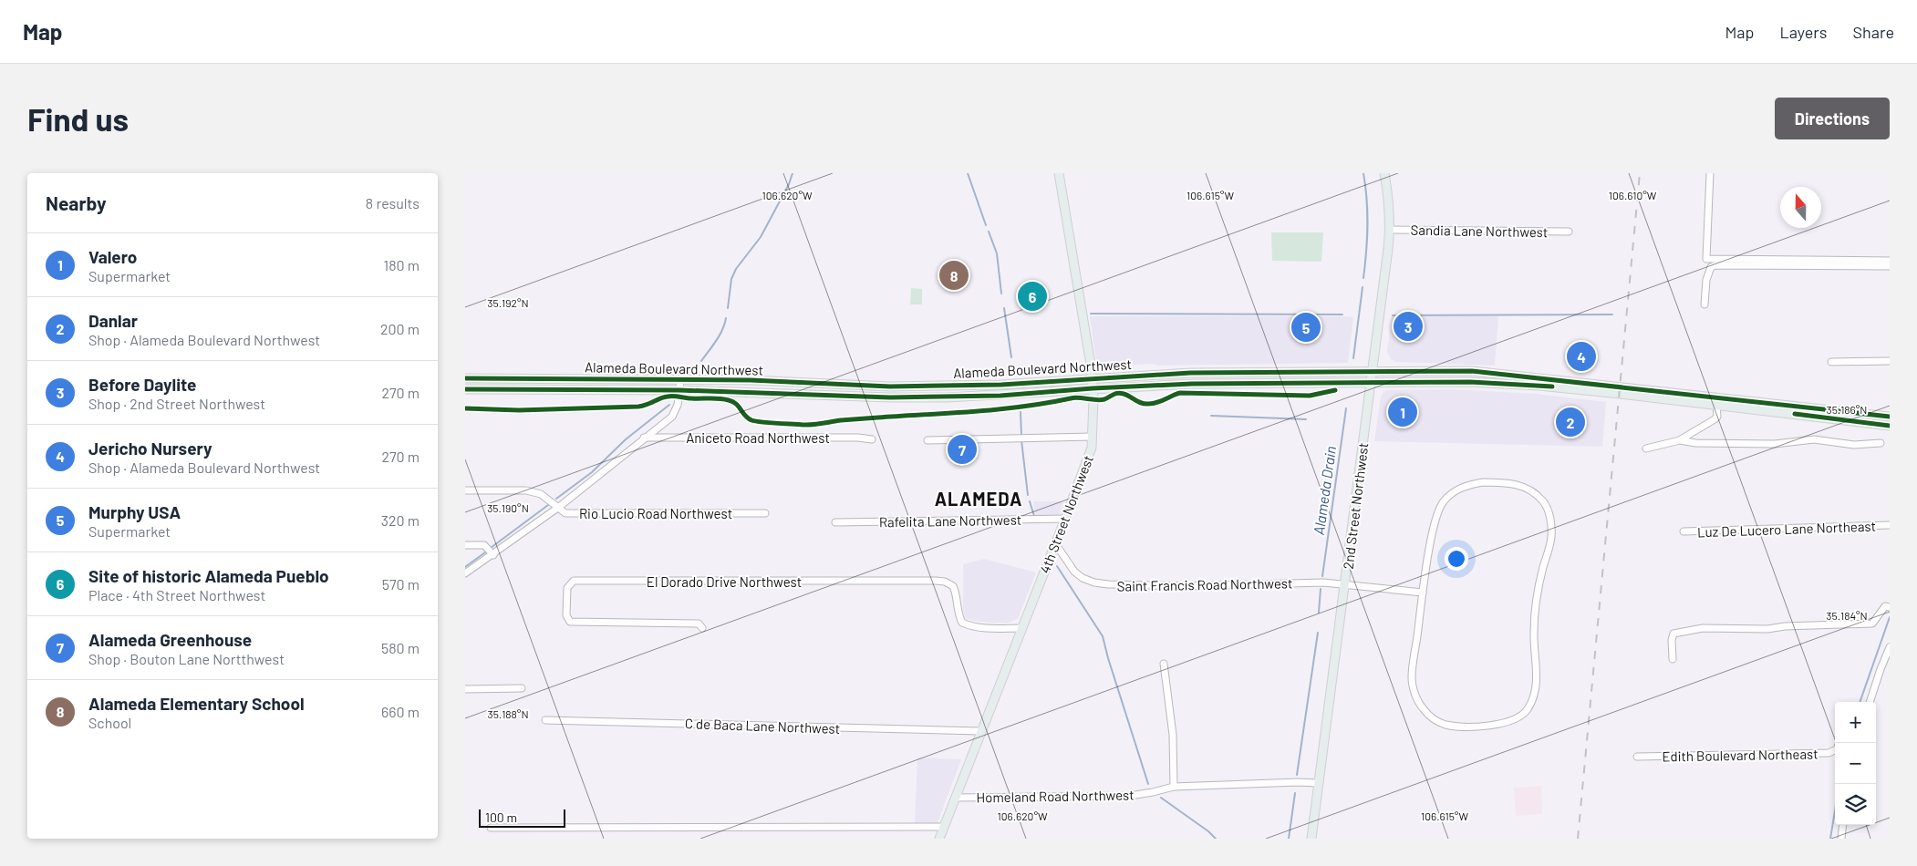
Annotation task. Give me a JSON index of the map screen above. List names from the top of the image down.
{
  "streets": {
    "main road": ["Alameda Boulevard Northwest", "2nd Street Northwest", "4th Street Northwest"],
    "street": [
      "Sandia Lane Northwest",
      "Aniceto Road Northwest",
      "Rio Lucio Road Northwest",
      "Rafelita Lane Northwest",
      "Luz De Lucero Lane Northeast",
      "El Dorado Drive Northwest",
      "Saint Francis Road Northwest",
      "C de Baca Lane Northwest",
      "Edith Boulevard Northeast",
      "Homeland Road Northwest"
    ]
  },
  "crossings": [
    ["Sandia Lane Northwest", "2nd Street Northwest"],
    ["Alameda Boulevard Northwest", "2nd Street Northwest"],
    ["Alameda Boulevard Northwest", "4th Street Northwest"],
    ["2nd Street Northwest", "Saint Francis Road Northwest"],
    ["2nd Street Northwest", "Homeland Road Northwest"],
    ["4th Street Northwest", "Rafelita Lane Northwest"],
    ["4th Street Northwest", "El Dorado Drive Northwest"],
    ["4th Street Northwest", "Saint Francis Road Northwest"],
    ["4th Street Northwest", "C de Baca Lane Northwest"],
    ["4th Street Northwest", "Homeland Road Northwest"]
  ],
  "districts": ["ALAMEDA"],
  "water": ["Alameda Drain"],
  "scale_bar": "100 m",
  "north": "top",
  "page": {
    "header": "Map",
    "nav": ["Map", "Layers", "Share"],
    "buttons": "Directions",
    "title": "Find us",
    "heading": ["Nearby", "8 results"],
    "list": [
      {
        "mark": "1",
        "name": "Valero",
        "note": "Supermarket",
        "value": "180 m"
      },
      {
        "mark": "2",
        "name": "Danlar",
        "note": "Shop · Alameda Boulevard Northwest",
        "value": "200 m"
      },
      {
        "mark": "3",
        "name": "Before Daylite",
        "note": "Shop · 2nd Street Northwest",
        "value": "270 m"
      },
      {
        "mark": "4",
        "name": "Jericho Nursery",
        "note": "Shop · Alameda Boulevard Northwest",
        "value": "270 m"
      },
      {
        "mark": "5",
        "name": "Murphy USA",
        "note": "Supermarket",
        "value": "320 m"
      },
      {
        "mark": "6",
        "name": "Site of historic Alameda Pueblo",
        "note": "Place · 4th Street Northwest",
        "value": "570 m"
      },
      {
        "mark": "7",
        "name": "Alameda Greenhouse",
        "note": "Shop · Bouton Lane Nortthwest",
        "value": "580 m"
      },
      {
        "mark": "8",
        "name": "Alameda Elementary School",
        "note": "School",
        "value": "660 m"
      }
    ],
    "pins": [
      "8",
      "6",
      "3",
      "5",
      "4",
      "1",
      "2",
      "7"
    ],
    "map_buttons": ["+", "−"],
    "scale": "100 m"
  },
  "coordinates": [
    "106.620°W",
    "106.615°W",
    "106.610°W",
    "35.192°N",
    "35.186°N",
    "35.190°N",
    "35.184°N",
    "35.188°N"
  ]
}
